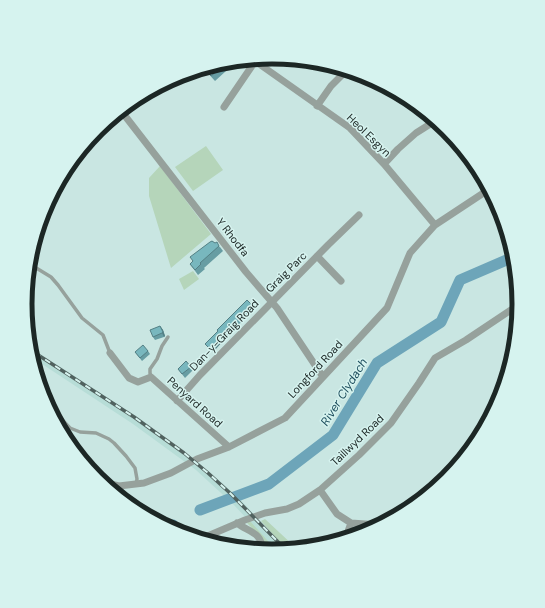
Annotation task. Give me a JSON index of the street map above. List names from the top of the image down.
{
  "streets": {
    "street": [
      "Heol Esgyn",
      "Y Rhodfa",
      "Graig Parc",
      "Dan-y-Graig Road",
      "Longford Road",
      "Penyard Road",
      "Taillwyd Road"
    ]
  },
  "crossings": [
    ["Heol Esgyn", "Longford Road"],
    ["Y Rhodfa", "Graig Parc"],
    ["Y Rhodfa", "Dan-y-Graig Road"],
    ["Y Rhodfa", "Longford Road"],
    ["Graig Parc", "Dan-y-Graig Road"],
    ["Dan-y-Graig Road", "Penyard Road"],
    ["Longford Road", "Penyard Road"]
  ],
  "water": ["River Clydach"]
}
